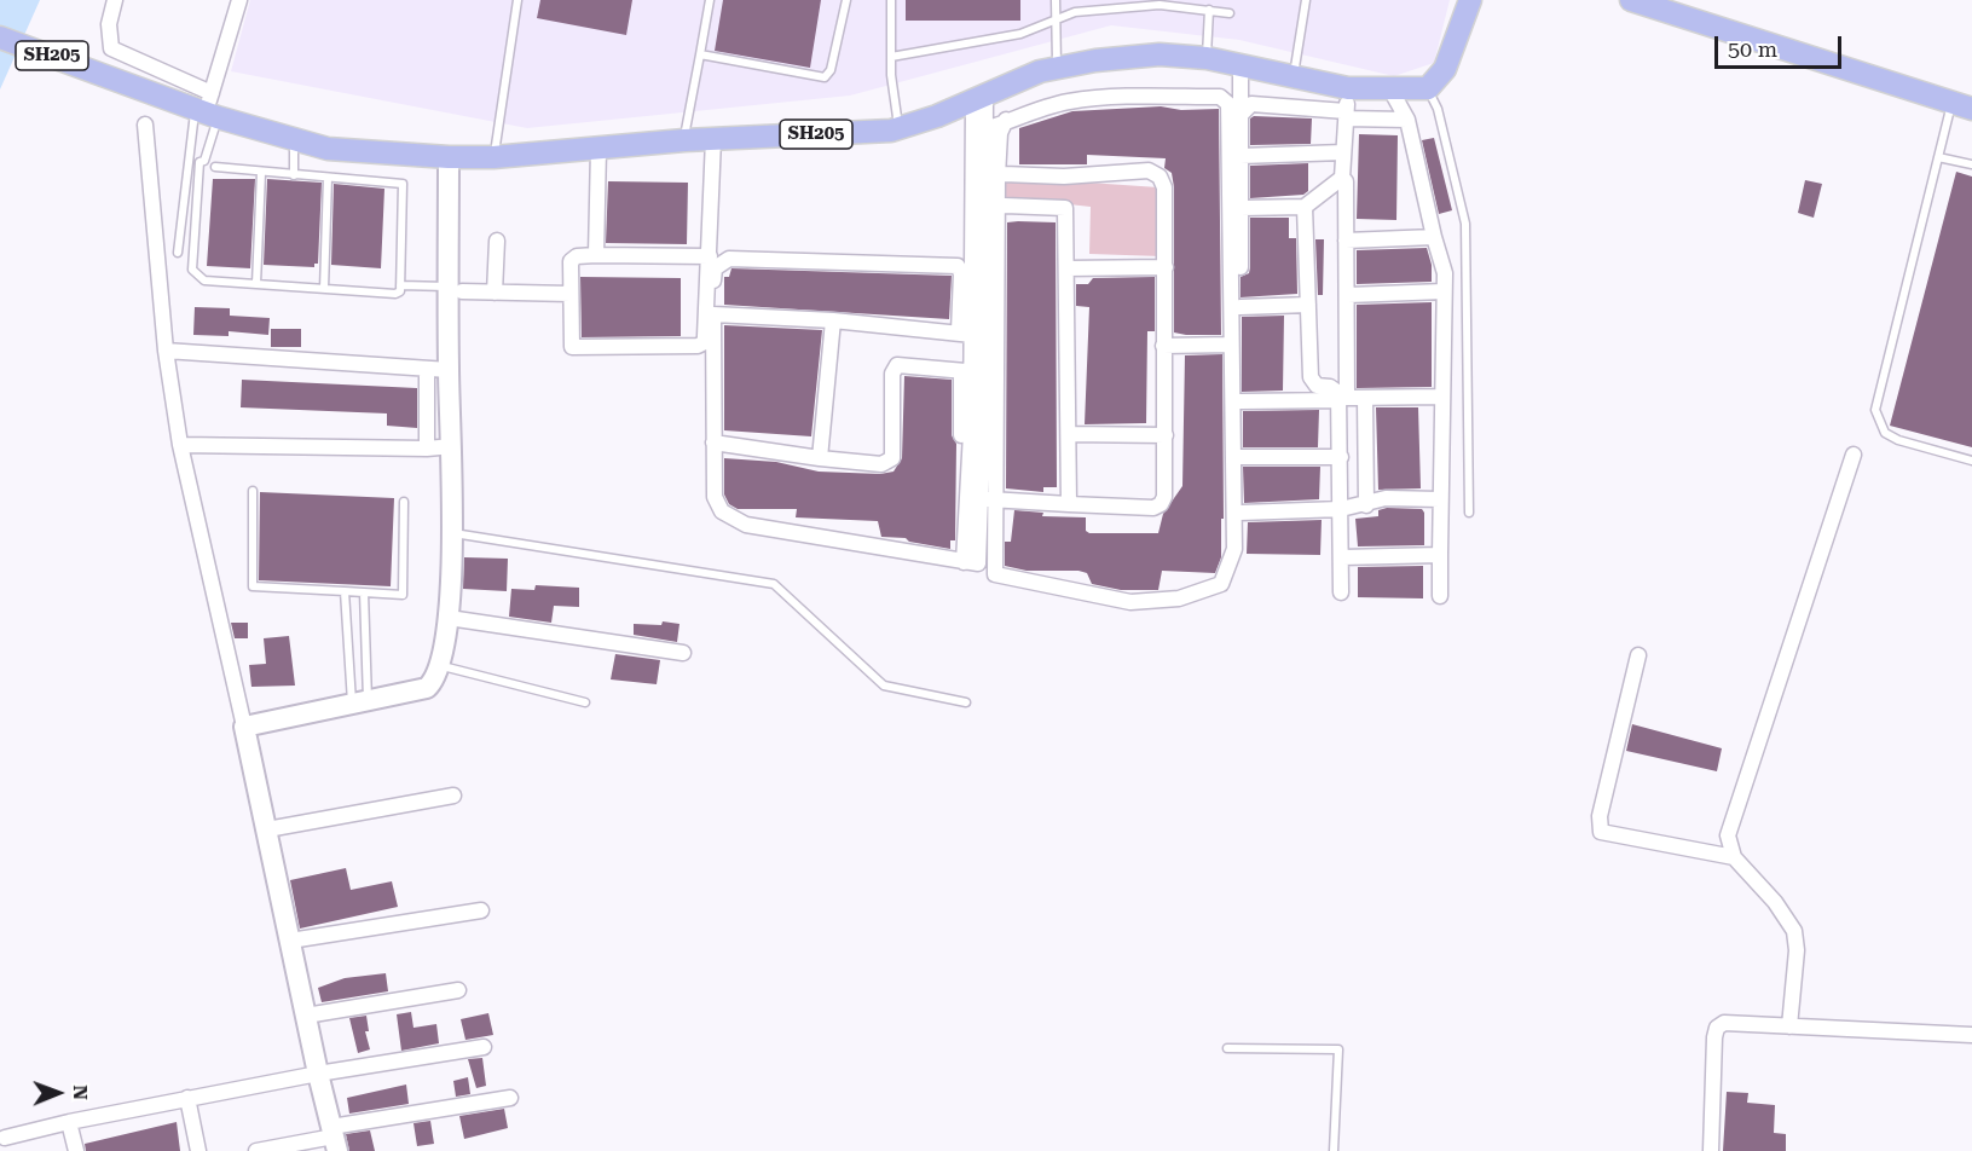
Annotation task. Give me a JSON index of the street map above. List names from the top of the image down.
{
  "streets": {
    "main road": ["SH205"]
  },
  "scale_bar": "50 m",
  "north": "right"
}
